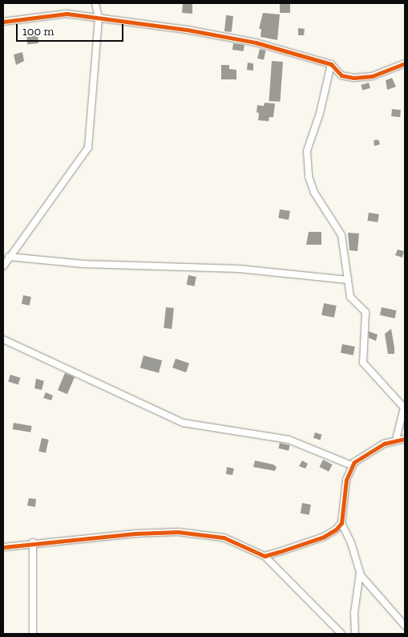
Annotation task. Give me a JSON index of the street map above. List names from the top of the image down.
{
  "scale_bar": "100 m"
}
